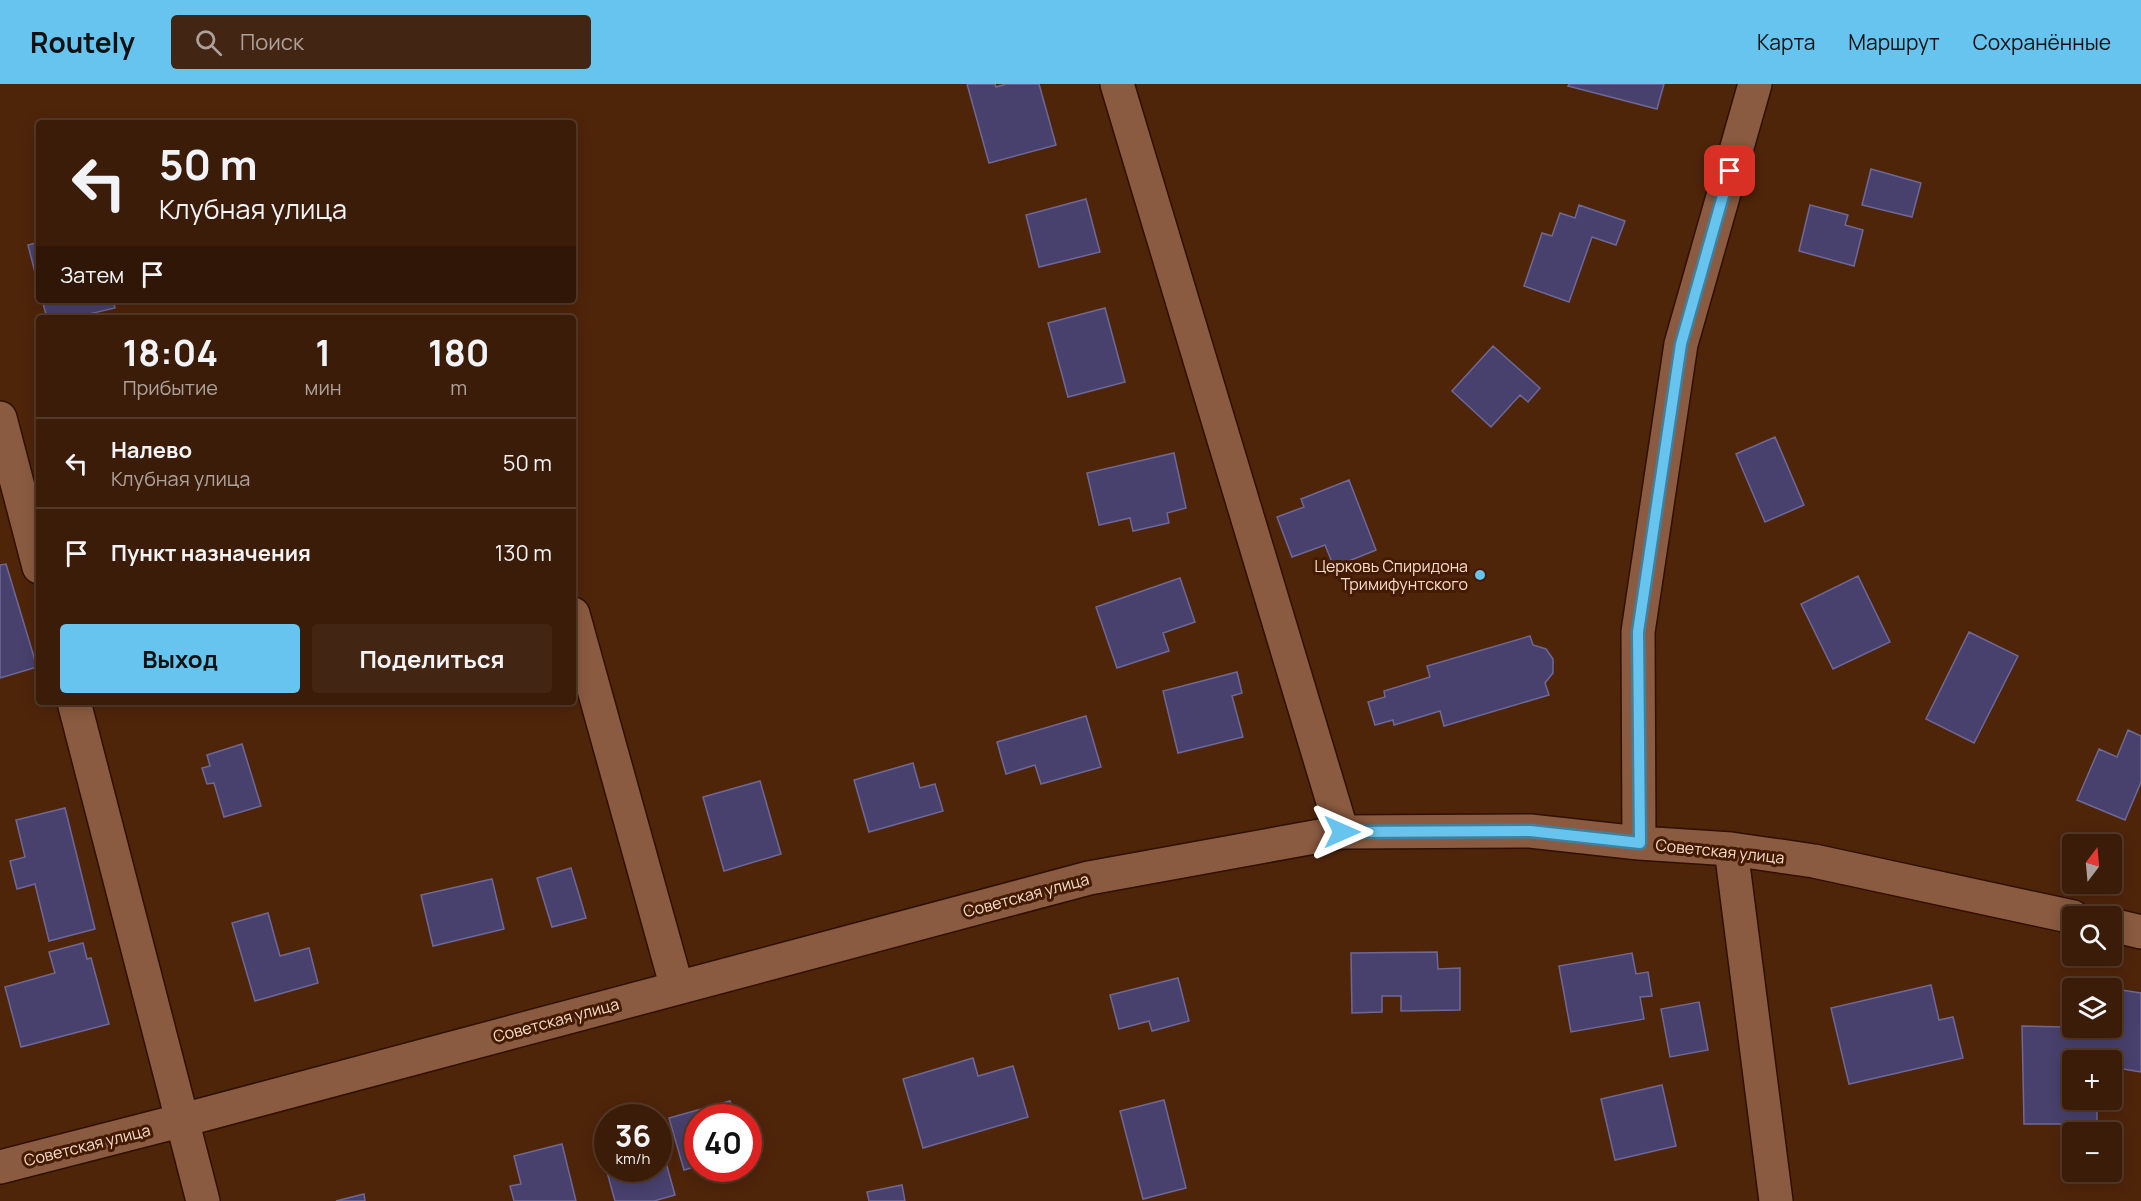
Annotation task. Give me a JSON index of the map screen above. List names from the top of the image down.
{
  "streets": {
    "street": ["Советская улица"]
  },
  "places": ["Церковь Спиридона Тримифунтского"],
  "north": "top",
  "page": {
    "header": "Routely",
    "search": "Поиск",
    "nav": ["Карта", "Маршрут", "Сохранённые"],
    "turn": ["50 m", "Клубная улица"],
    "then": "Затем",
    "eta": [
      "18:04",
      "Прибытие",
      "1",
      "мин",
      "180",
      "m"
    ],
    "list": [
      {
        "name": "Налево",
        "note": "Клубная улица",
        "value": "50 m"
      },
      {
        "name": "Пункт назначения",
        "value": "130 m"
      }
    ],
    "buttons": ["Выход", "Поделиться"],
    "map_buttons": ["+", "−"],
    "speed": "36 km/h",
    "limit": "40"
  }
}
